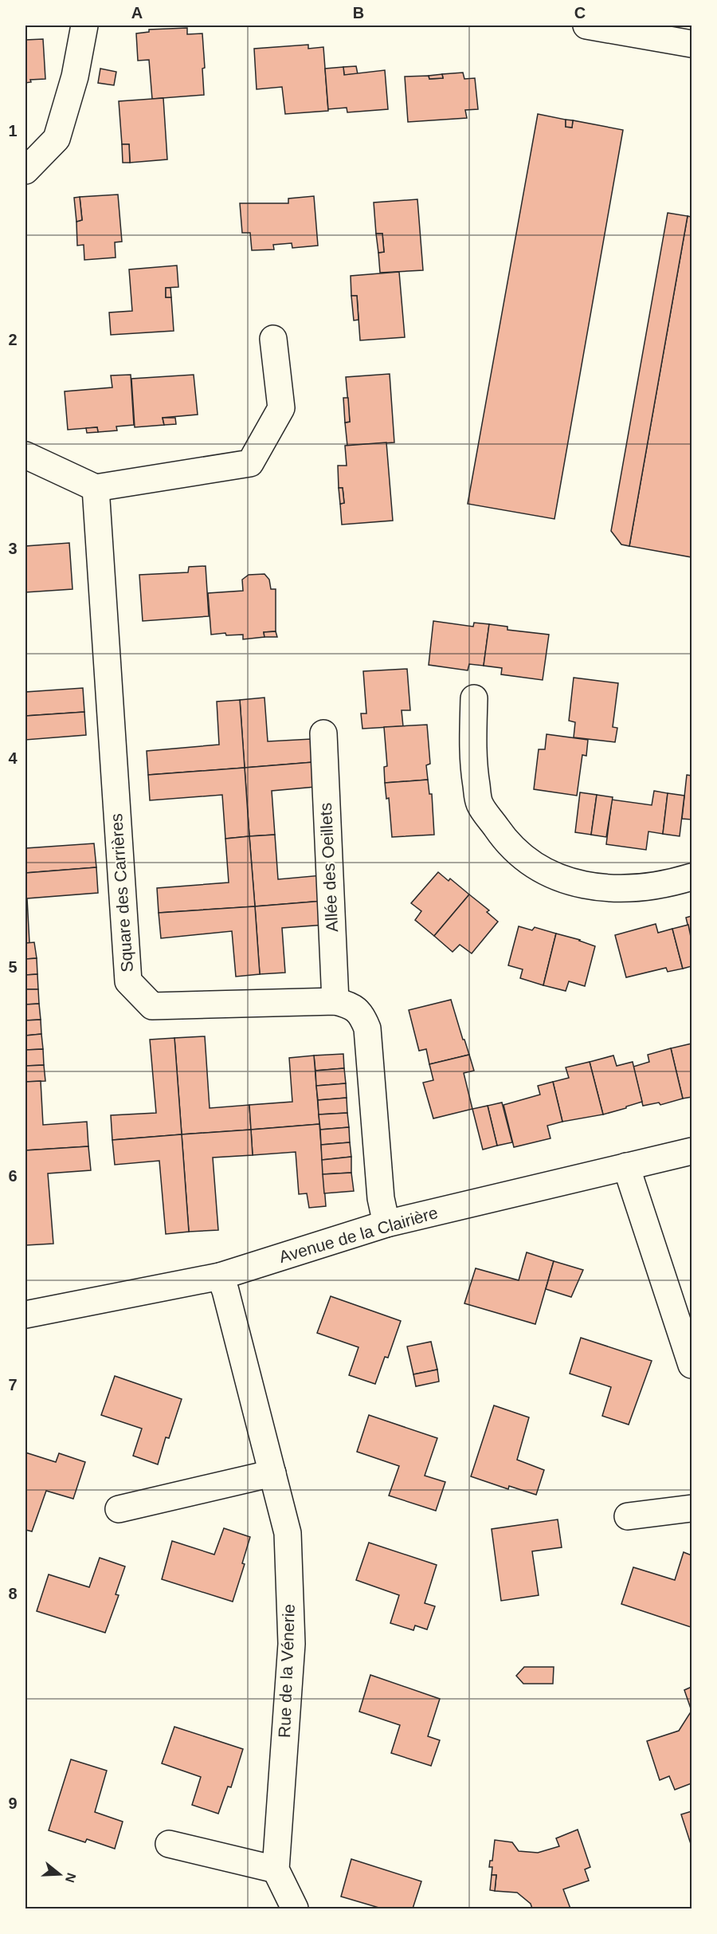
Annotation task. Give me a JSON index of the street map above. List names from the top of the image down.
{
  "streets": {
    "street": [
      "Allée des Oeillets",
      "Square des Carrières",
      "Avenue de la Clairière",
      "Rue de la Vénerie"
    ]
  },
  "crossings": [
    ["Allée des Oeillets", "Square des Carrières"],
    ["Square des Carrières", "Avenue de la Clairière"],
    ["Avenue de la Clairière", "Rue de la Vénerie"]
  ],
  "north": "right",
  "grid": {
    "columns": ["A", "B", "C"],
    "rows": [
      "1",
      "2",
      "3",
      "4",
      "5",
      "6",
      "7",
      "8",
      "9"
    ]
  }
}
